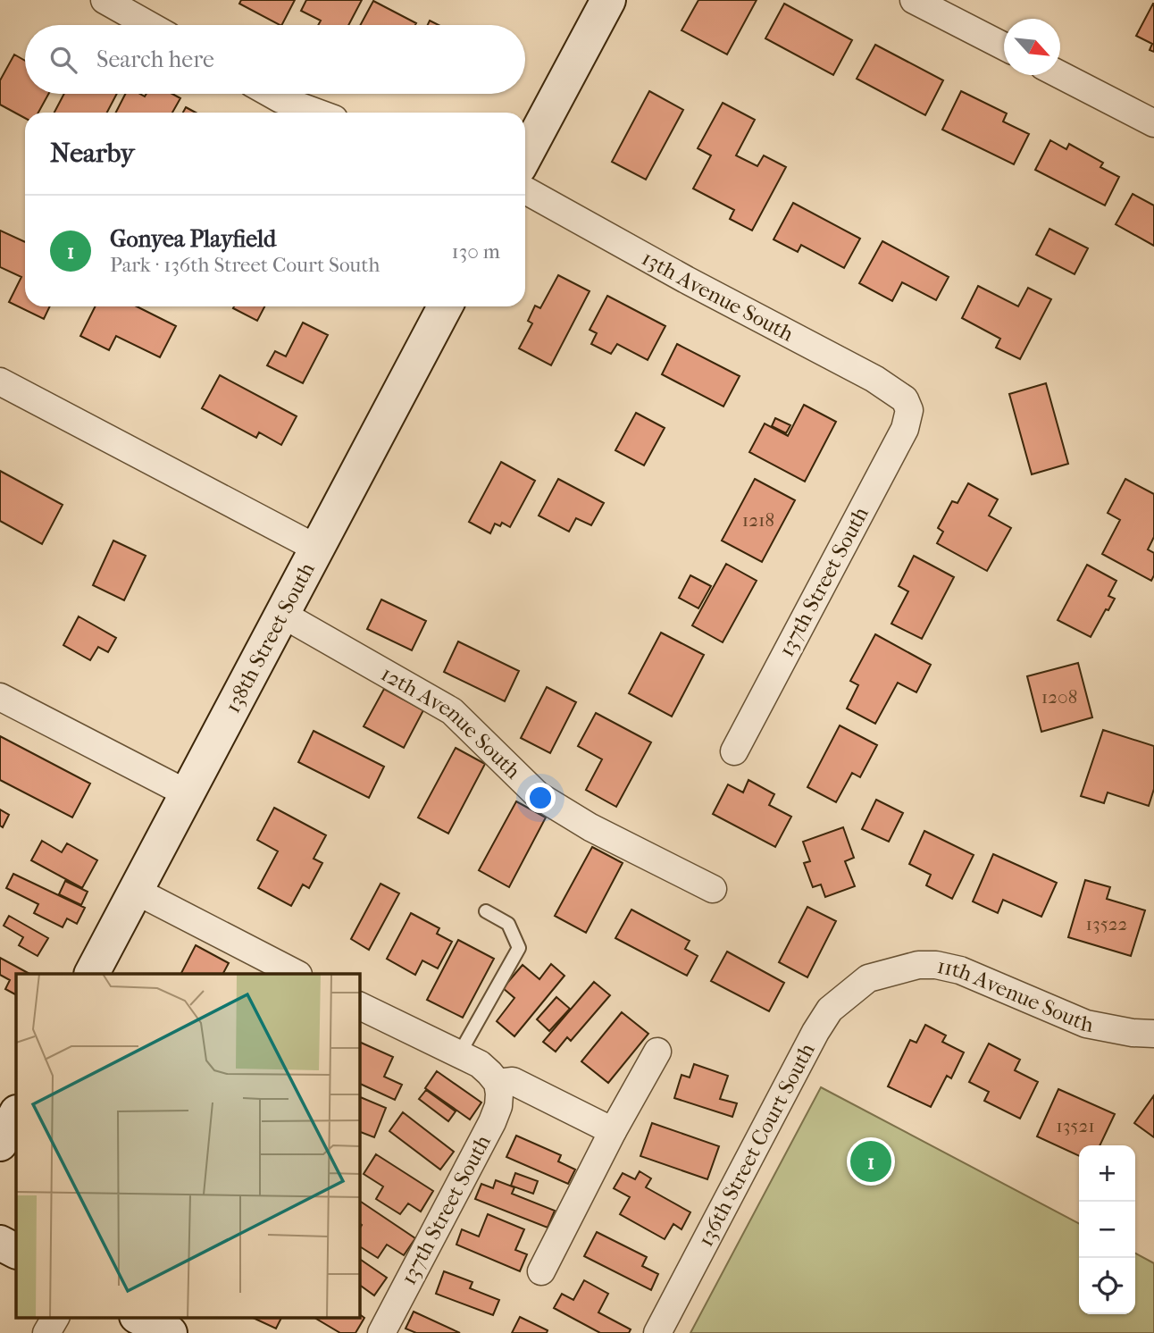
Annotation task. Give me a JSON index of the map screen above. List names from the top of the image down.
{
  "streets": {
    "street": [
      "13th Avenue South",
      "137th Street South",
      "138th Street South",
      "12th Avenue South",
      "11th Avenue South",
      "136th Street Court South"
    ]
  },
  "crossings": [
    ["13th Avenue South", "137th Street South"],
    ["138th Street South", "12th Avenue South"],
    ["11th Avenue South", "136th Street Court South"]
  ],
  "house_numbers": [
    "1218",
    "1208",
    "13522",
    "13521"
  ],
  "north": "bottom right",
  "page": {
    "search": "Search here",
    "heading": "Nearby",
    "list": [
      {
        "mark": "1",
        "name": "Gonyea Playfield",
        "note": "Park · 136th Street Court South",
        "value": "130 m"
      }
    ],
    "pins": "1",
    "map_buttons": ["+", "−"]
  }
}
